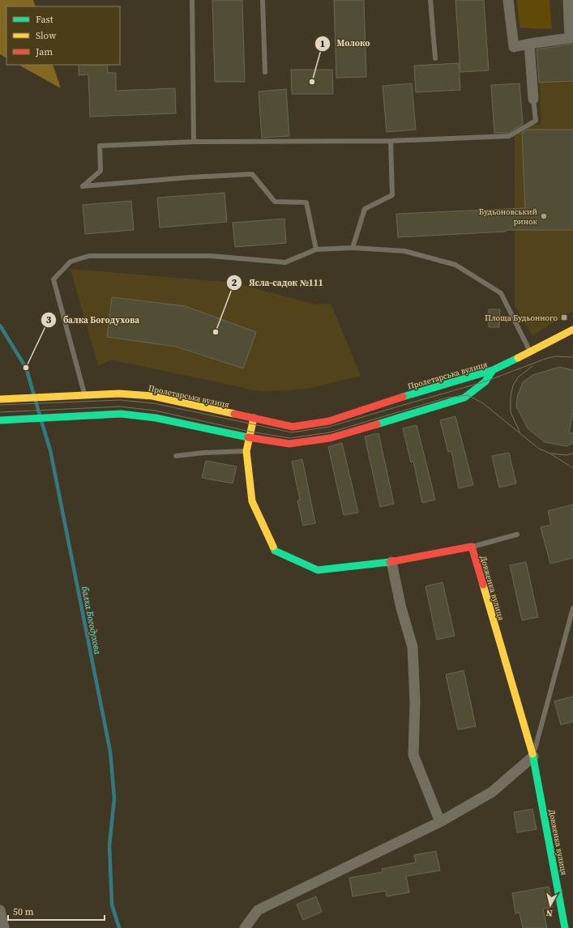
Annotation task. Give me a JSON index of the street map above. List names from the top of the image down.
{
  "streets": {
    "main road": ["Пролетарська вулиця", "Довженка вулиця"]
  },
  "water": ["балка Богодухова"],
  "places": {
    "other": [
      "Молоко",
      "Будьоновський ринок",
      "Ясла-садок №111",
      "балка Богодухова"
    ],
    "transit": ["Площа Будьонного"]
  },
  "legend": ["Fast", "Slow", "Jam"],
  "scale_bar": "50 m",
  "north": "bottom"
}
